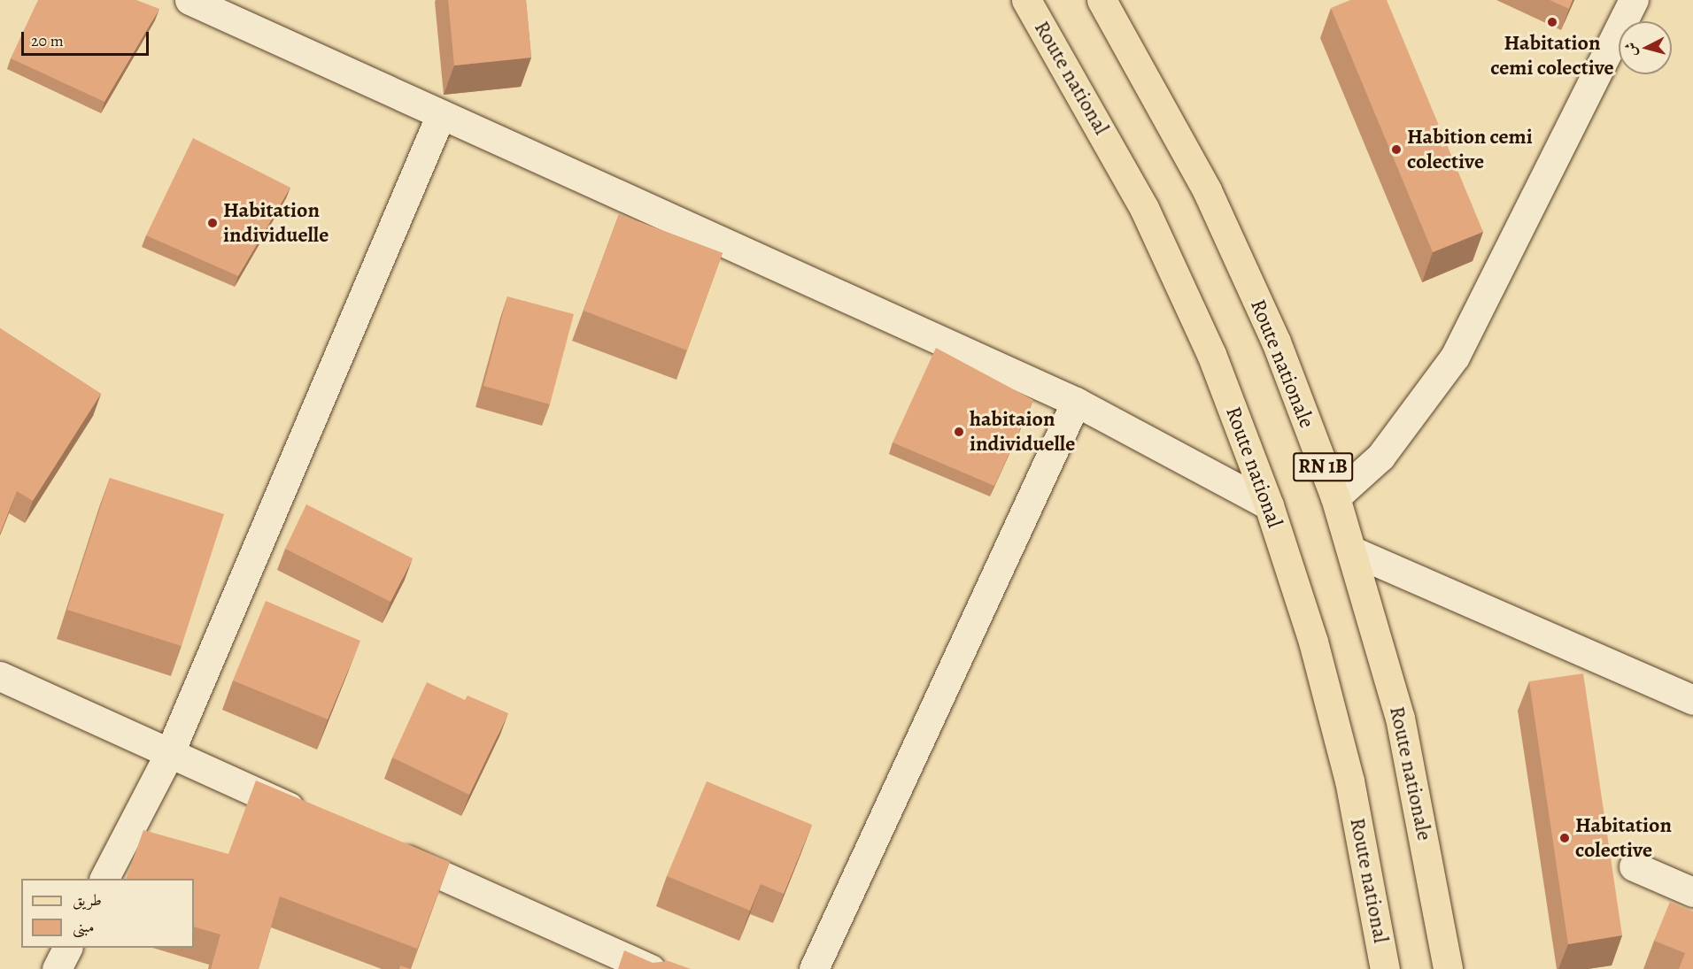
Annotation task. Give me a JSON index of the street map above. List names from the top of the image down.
{
  "streets": {
    "main road": ["Route national", "Route nationale", "RN 1B"]
  },
  "places": [
    "Habitation cemi colective",
    "Habition cemi colective",
    "Habitation individuelle",
    "habitaion individuelle",
    "Habitation colective"
  ],
  "legend": ["طريق", "مبنى"],
  "scale_bar": "20 m",
  "north": "left"
}
